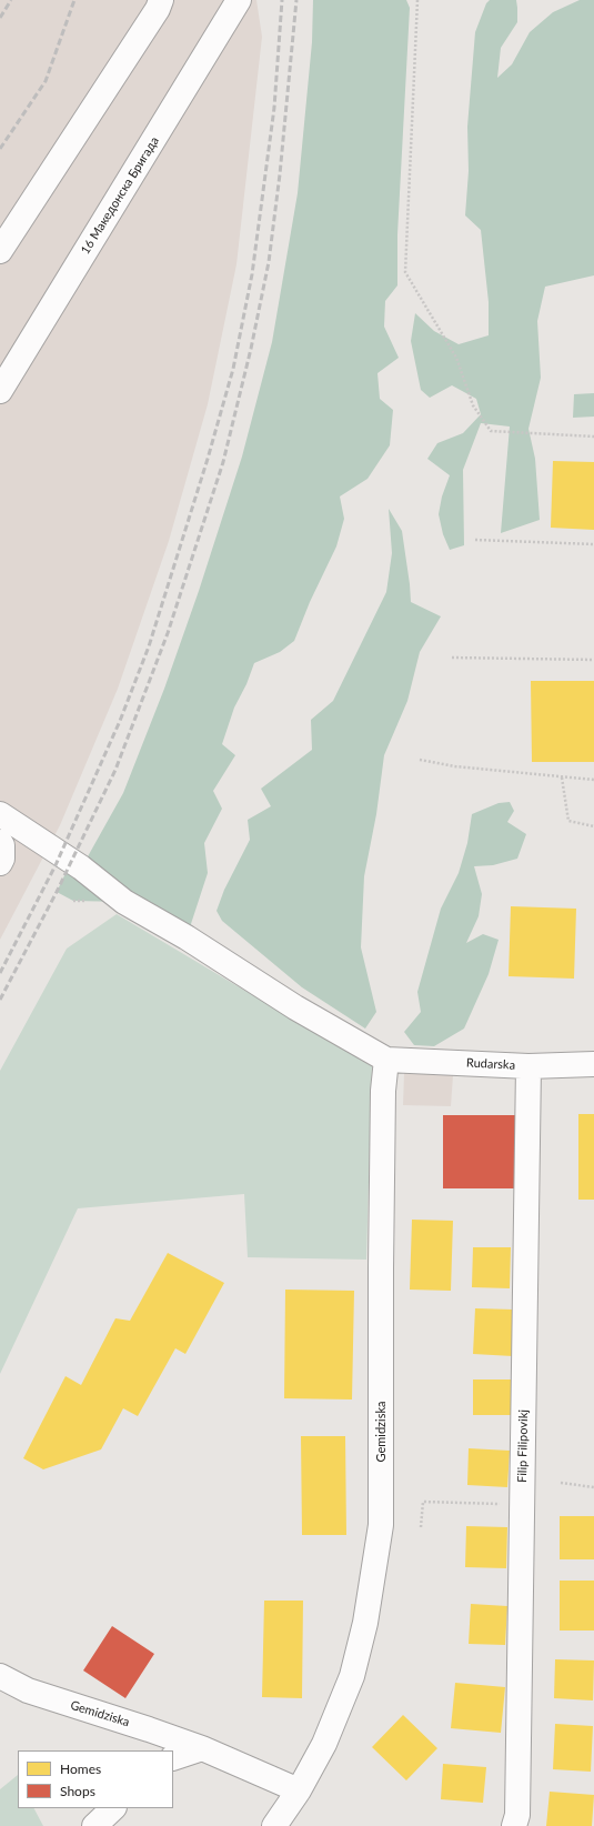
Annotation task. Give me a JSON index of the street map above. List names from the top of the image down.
{
  "streets": {
    "street": [
      "16 Македонска Бригада",
      "Rudarska",
      "Gemidziska",
      "Filip Filipovikj"
    ]
  },
  "crossings": [
    ["Rudarska", "Gemidziska"],
    ["Rudarska", "Filip Filipovikj"]
  ],
  "legend": ["Homes", "Shops"]
}
